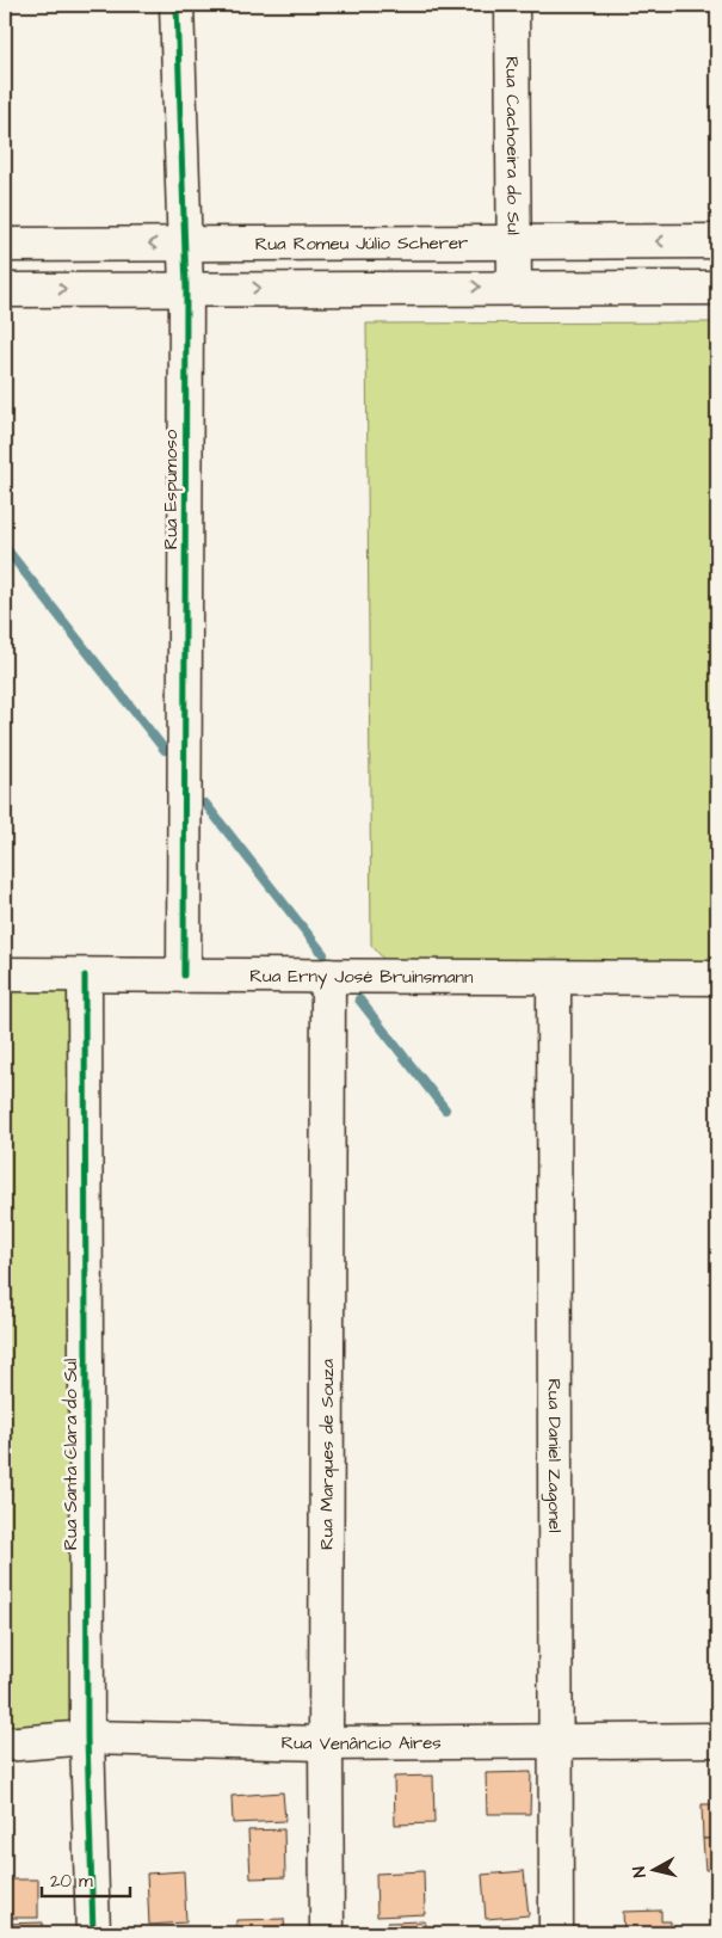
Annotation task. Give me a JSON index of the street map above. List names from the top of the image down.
{
  "streets": {
    "street": [
      "Rua Cachoeira do Sul",
      "Rua Romeu Júlio Scherer",
      "Rua Espumoso",
      "Rua Erny José Bruinsmann",
      "Rua Santa Clara do Sul",
      "Rua Marques de Souza",
      "Rua Daniel Zagonel",
      "Rua Venâncio Aires"
    ]
  },
  "crossings": [
    ["Rua Cachoeira do Sul", "Rua Romeu Júlio Scherer"],
    ["Rua Romeu Júlio Scherer", "Rua Espumoso"],
    ["Rua Espumoso", "Rua Erny José Bruinsmann"],
    ["Rua Erny José Bruinsmann", "Rua Santa Clara do Sul"],
    ["Rua Erny José Bruinsmann", "Rua Marques de Souza"],
    ["Rua Erny José Bruinsmann", "Rua Daniel Zagonel"],
    ["Rua Santa Clara do Sul", "Rua Venâncio Aires"],
    ["Rua Marques de Souza", "Rua Venâncio Aires"],
    ["Rua Daniel Zagonel", "Rua Venâncio Aires"]
  ],
  "scale_bar": "20 m",
  "north": "left"
}
